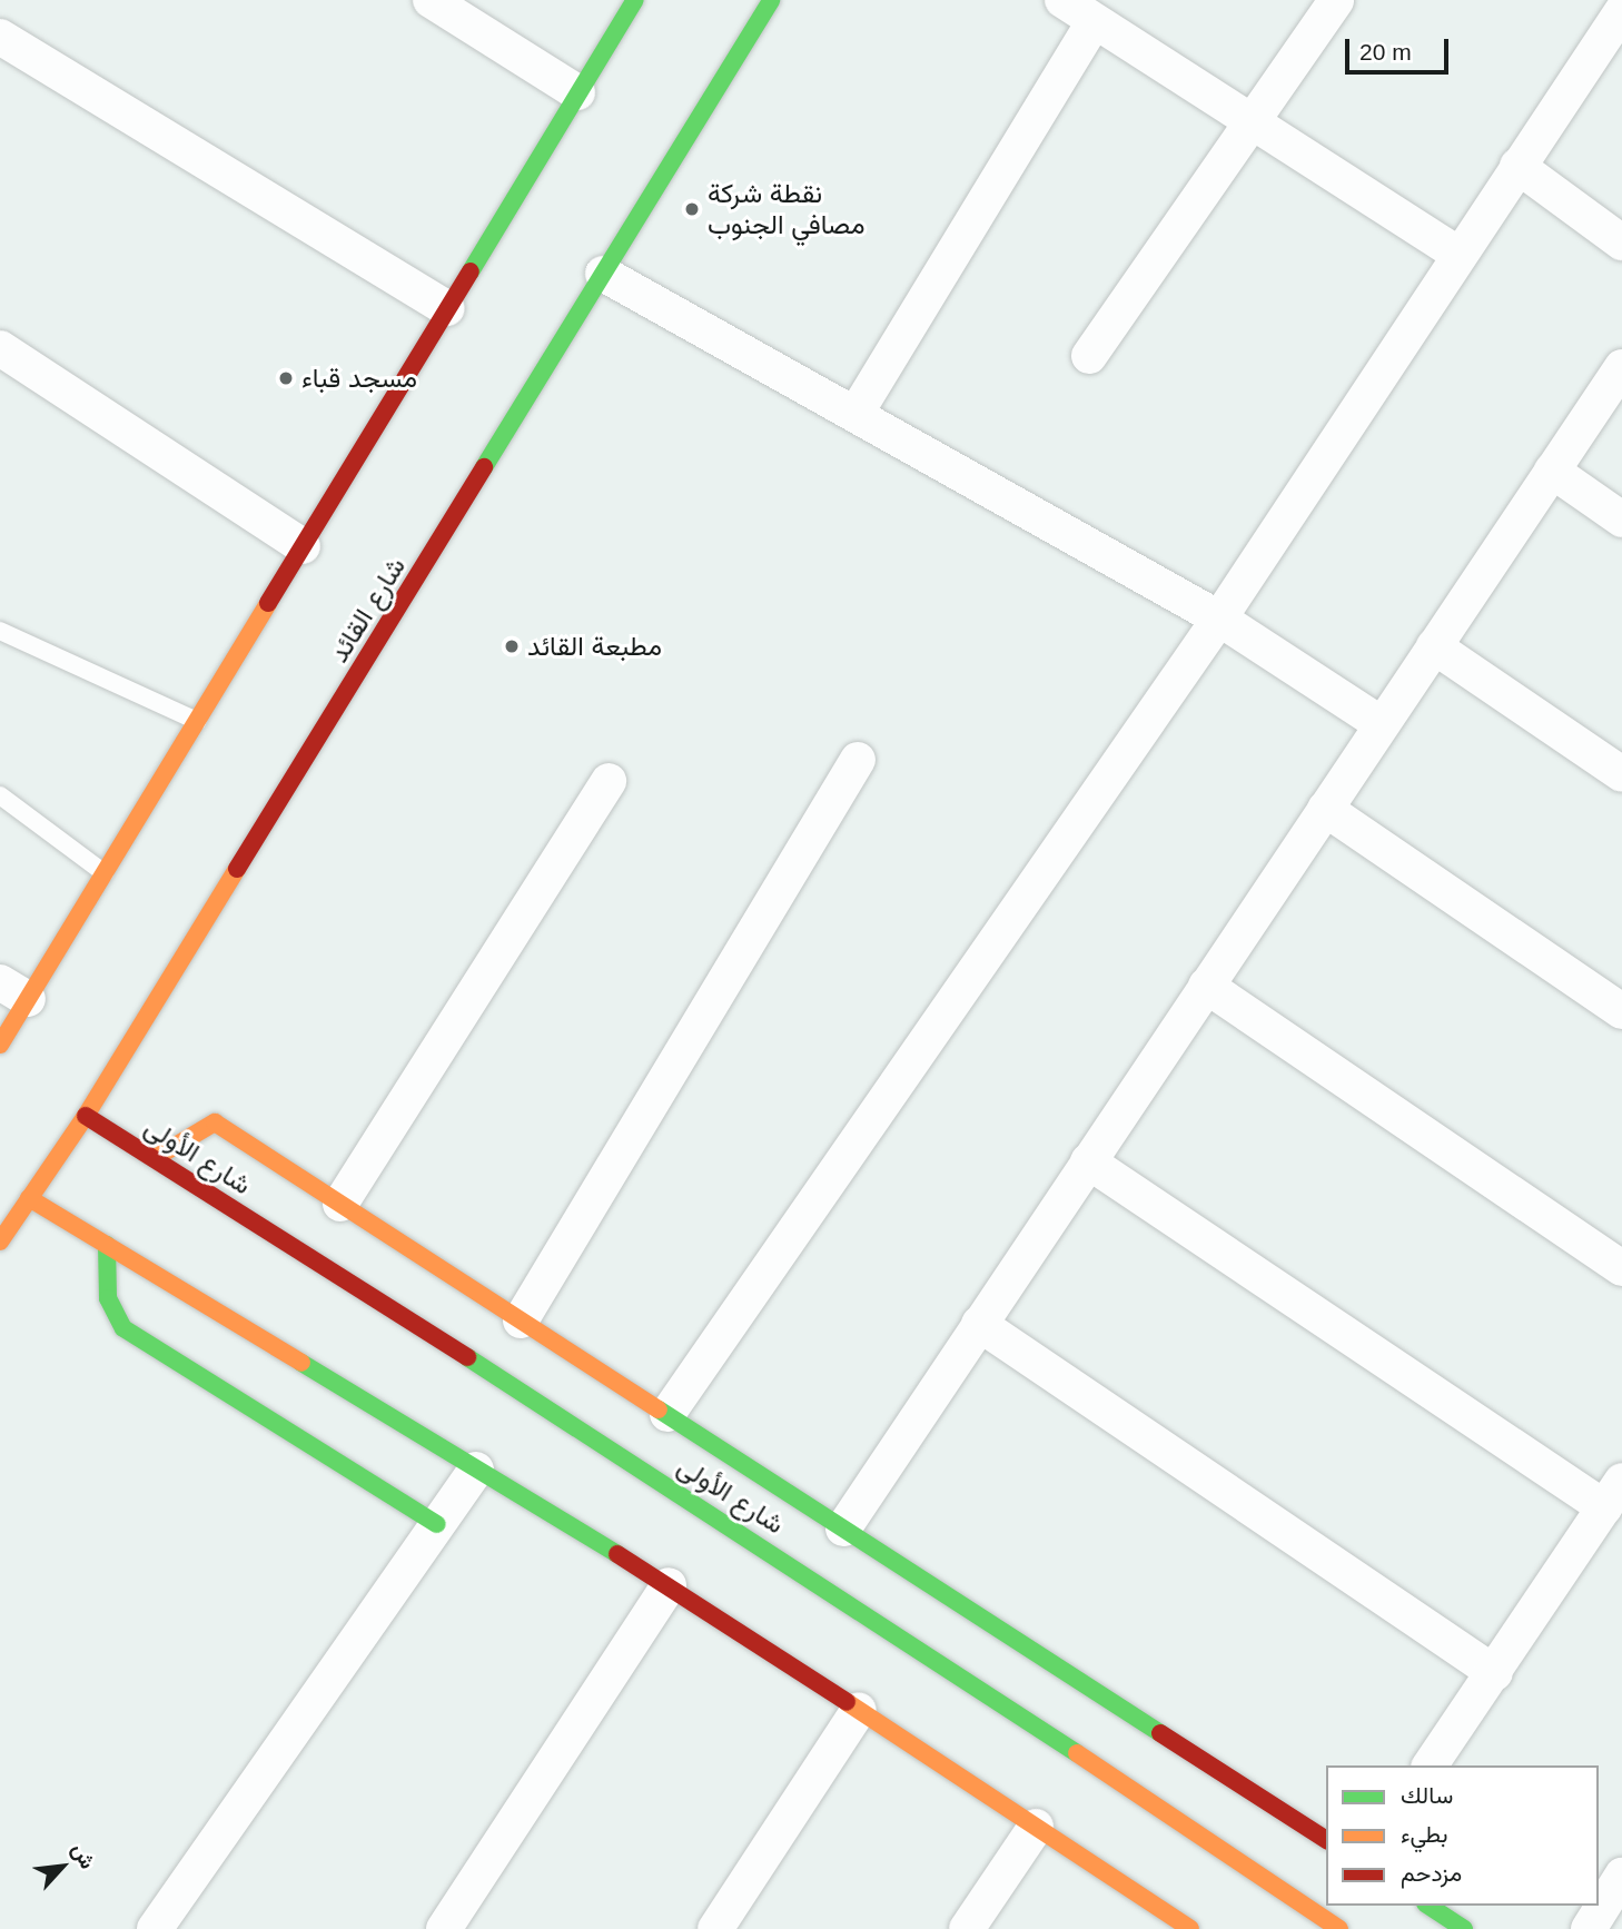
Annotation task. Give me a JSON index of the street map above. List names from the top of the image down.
{
  "streets": {
    "main road": ["شارع القائد", "شارع الأولى"]
  },
  "crossings": [
    ["شارع القائد", "شارع الأولى"]
  ],
  "places": ["نقطة شركة مصافي الجنوب", "مسجد قباء", "مطبعة القائد"],
  "legend": ["سالك", "بطيء", "مزدحم"],
  "scale_bar": "20 m",
  "north": "top right"
}
